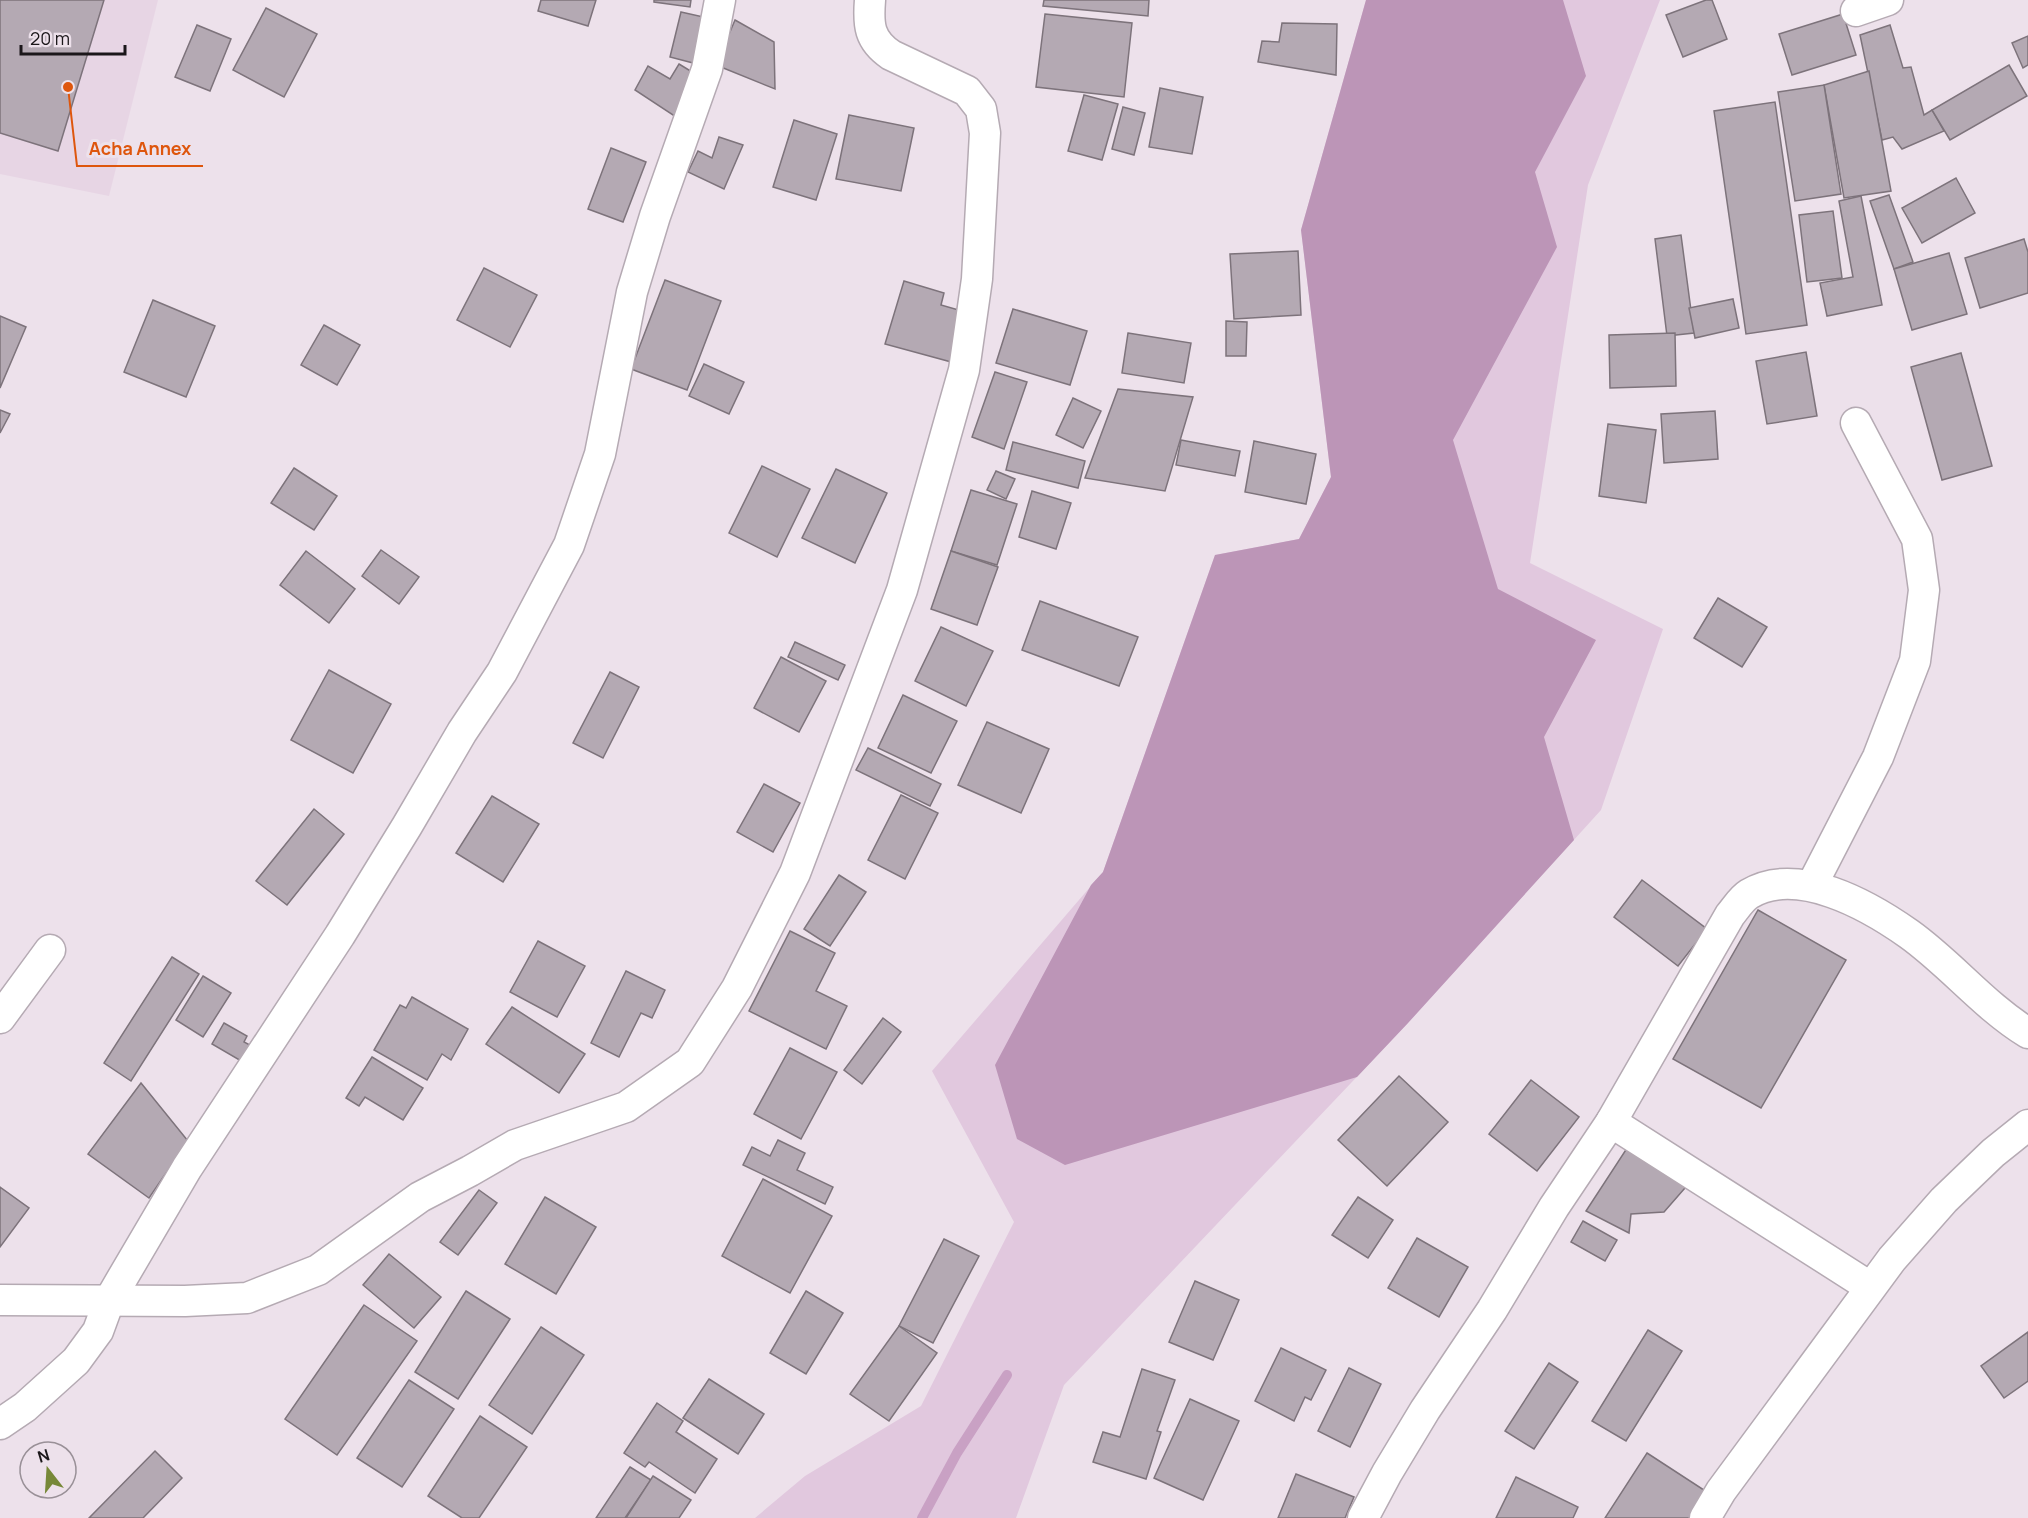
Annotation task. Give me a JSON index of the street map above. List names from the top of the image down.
{
  "places": ["Acha Annex"],
  "scale_bar": "20 m",
  "north": "top"
}
